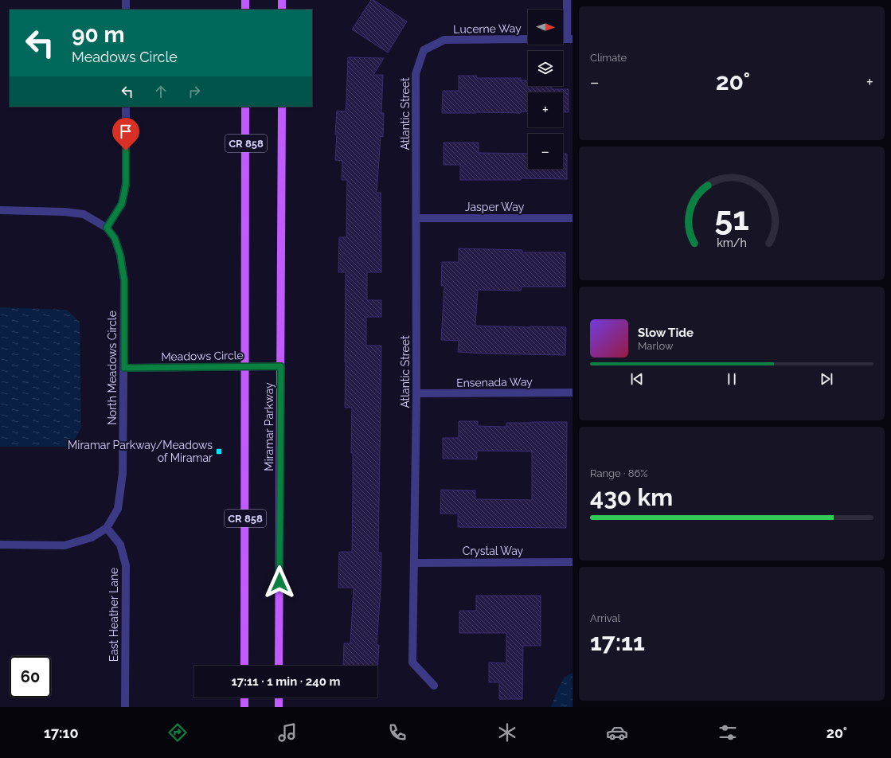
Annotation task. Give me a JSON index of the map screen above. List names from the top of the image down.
{
  "streets": {
    "main road": ["CR 858", "Miramar Parkway"],
    "street": [
      "Lucerne Way",
      "Atlantic Street",
      "Jasper Way",
      "Meadows Circle",
      "North Meadows Circle",
      "Ensenada Way",
      "Crystal Way",
      "East Heather Lane"
    ]
  },
  "crossings": [
    ["Lucerne Way", "Atlantic Street"],
    ["Atlantic Street", "Jasper Way"],
    ["Atlantic Street", "Ensenada Way"],
    ["Atlantic Street", "Crystal Way"],
    ["CR 858", "Meadows Circle"],
    ["Meadows Circle", "North Meadows Circle"],
    ["Meadows Circle", "Miramar Parkway"],
    ["North Meadows Circle", "East Heather Lane"]
  ],
  "places": {
    "transit": ["Miramar Parkway/Meadows of Miramar"]
  },
  "north": "right",
  "page": {
    "tile": [
      "Climate",
      ["Range · 86%", "430 km"],
      ["Arrival", "17:11"]
    ],
    "map_buttons": ["+", "−"],
    "turn": ["90 m", "Meadows Circle"],
    "heat": ["−", "20°", "+"],
    "song": ["Slow Tide", "Marlow"],
    "limit": "60",
    "trip": "17:11 · 1 min · 240 m",
    "tabs": ["17:10", "20°"],
    "gauge": ["51", "km/h"]
  }
}
